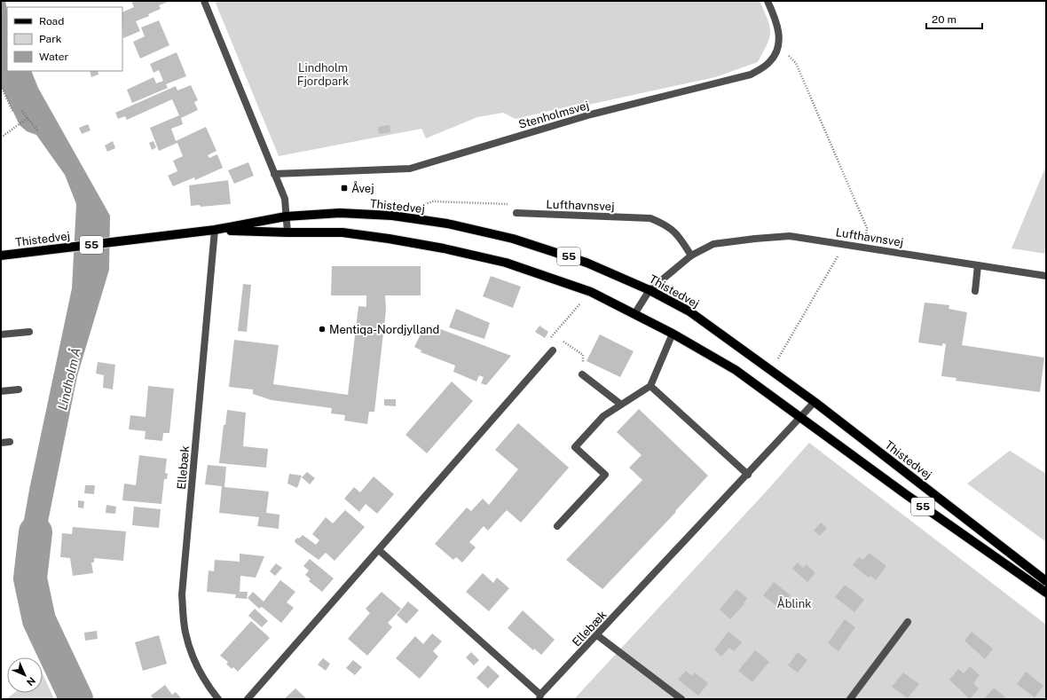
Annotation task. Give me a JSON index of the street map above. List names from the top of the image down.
{
  "streets": {
    "main road": ["Thistedvej", "55"],
    "street": ["Stenholmsvej", "Lufthavnsvej", "Ellebæk"]
  },
  "crossings": [
    ["Lufthavnsvej", "Thistedvej"],
    ["Thistedvej", "Ellebæk"]
  ],
  "water": ["Lindholm Å"],
  "parks": ["Lindholm Fjordpark", "Åblink"],
  "places": {
    "transit": ["Åvej"],
    "other": ["Mentiqa-Nordjylland"]
  },
  "legend": ["Road", "Park", "Water"],
  "scale_bar": "20 m",
  "north": "bottom right"
}
